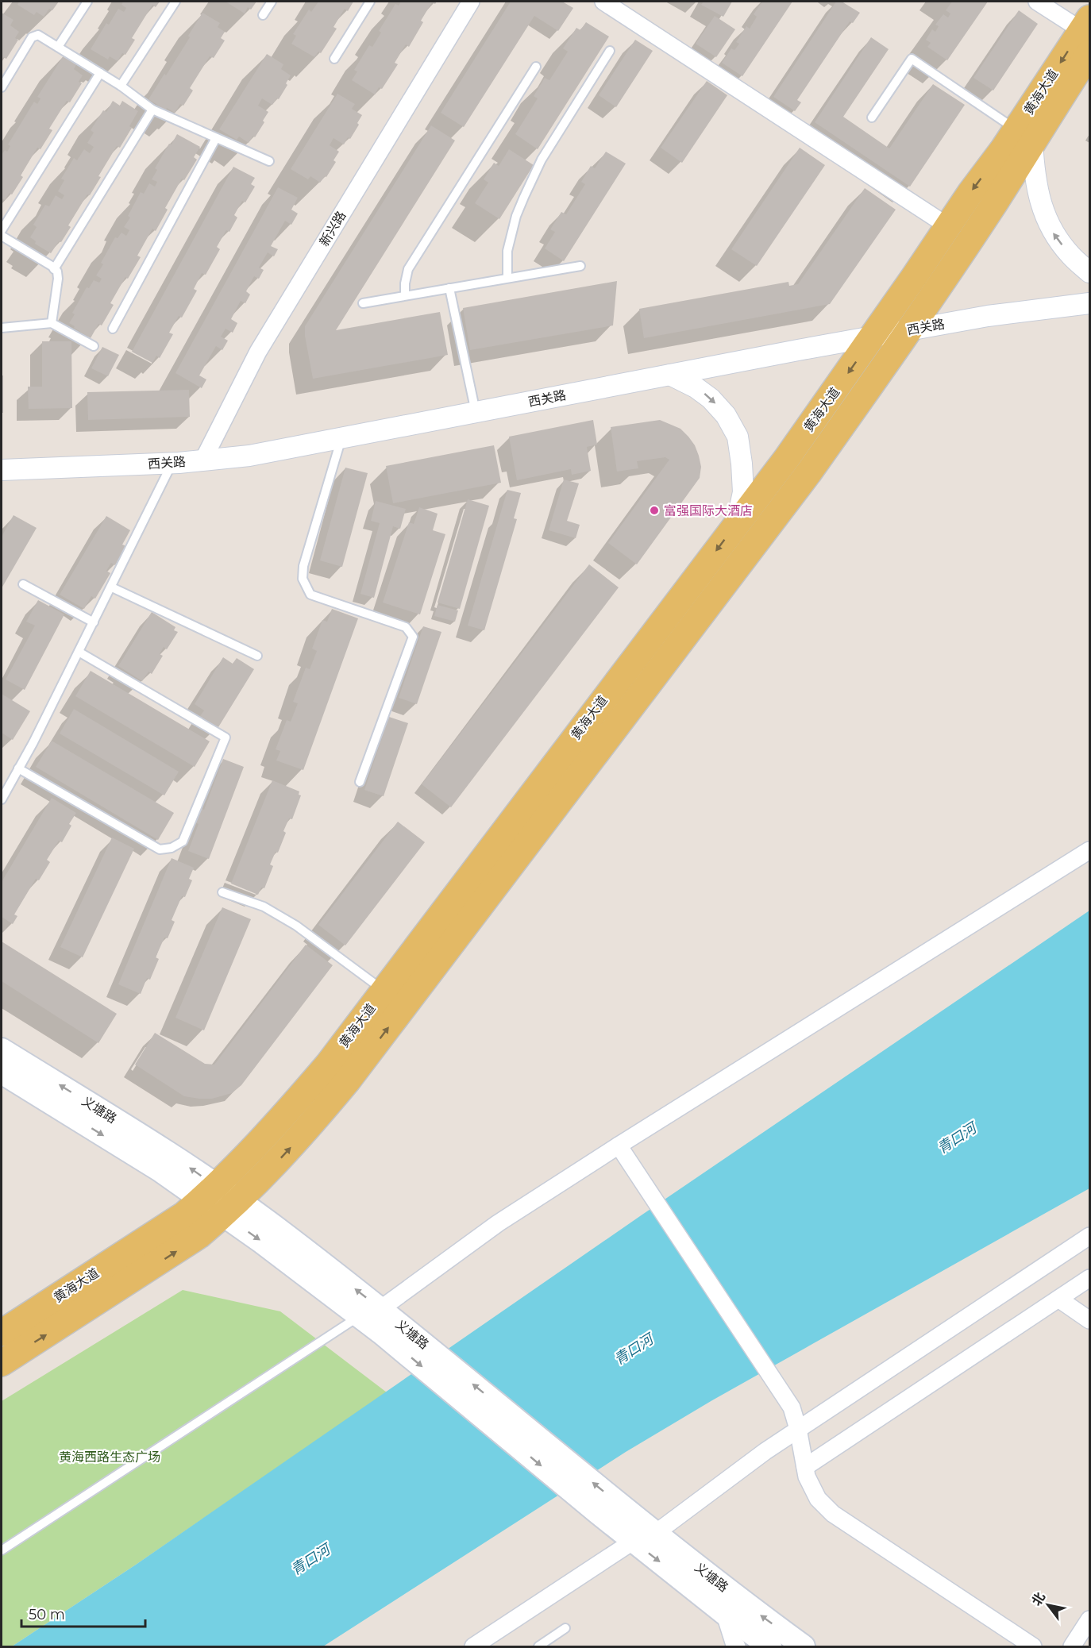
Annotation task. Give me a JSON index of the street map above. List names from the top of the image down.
{
  "streets": {
    "main road": ["黄海大道", "义塘路"],
    "street": ["新兴路", "西关路"]
  },
  "crossings": [
    ["黄海大道", "西关路"],
    ["黄海大道", "义塘路"],
    ["新兴路", "西关路"]
  ],
  "water": ["青口河"],
  "parks": ["黄海西路生态广场"],
  "places": ["富强国际大酒店"],
  "scale_bar": "50 m",
  "north": "top left"
}
